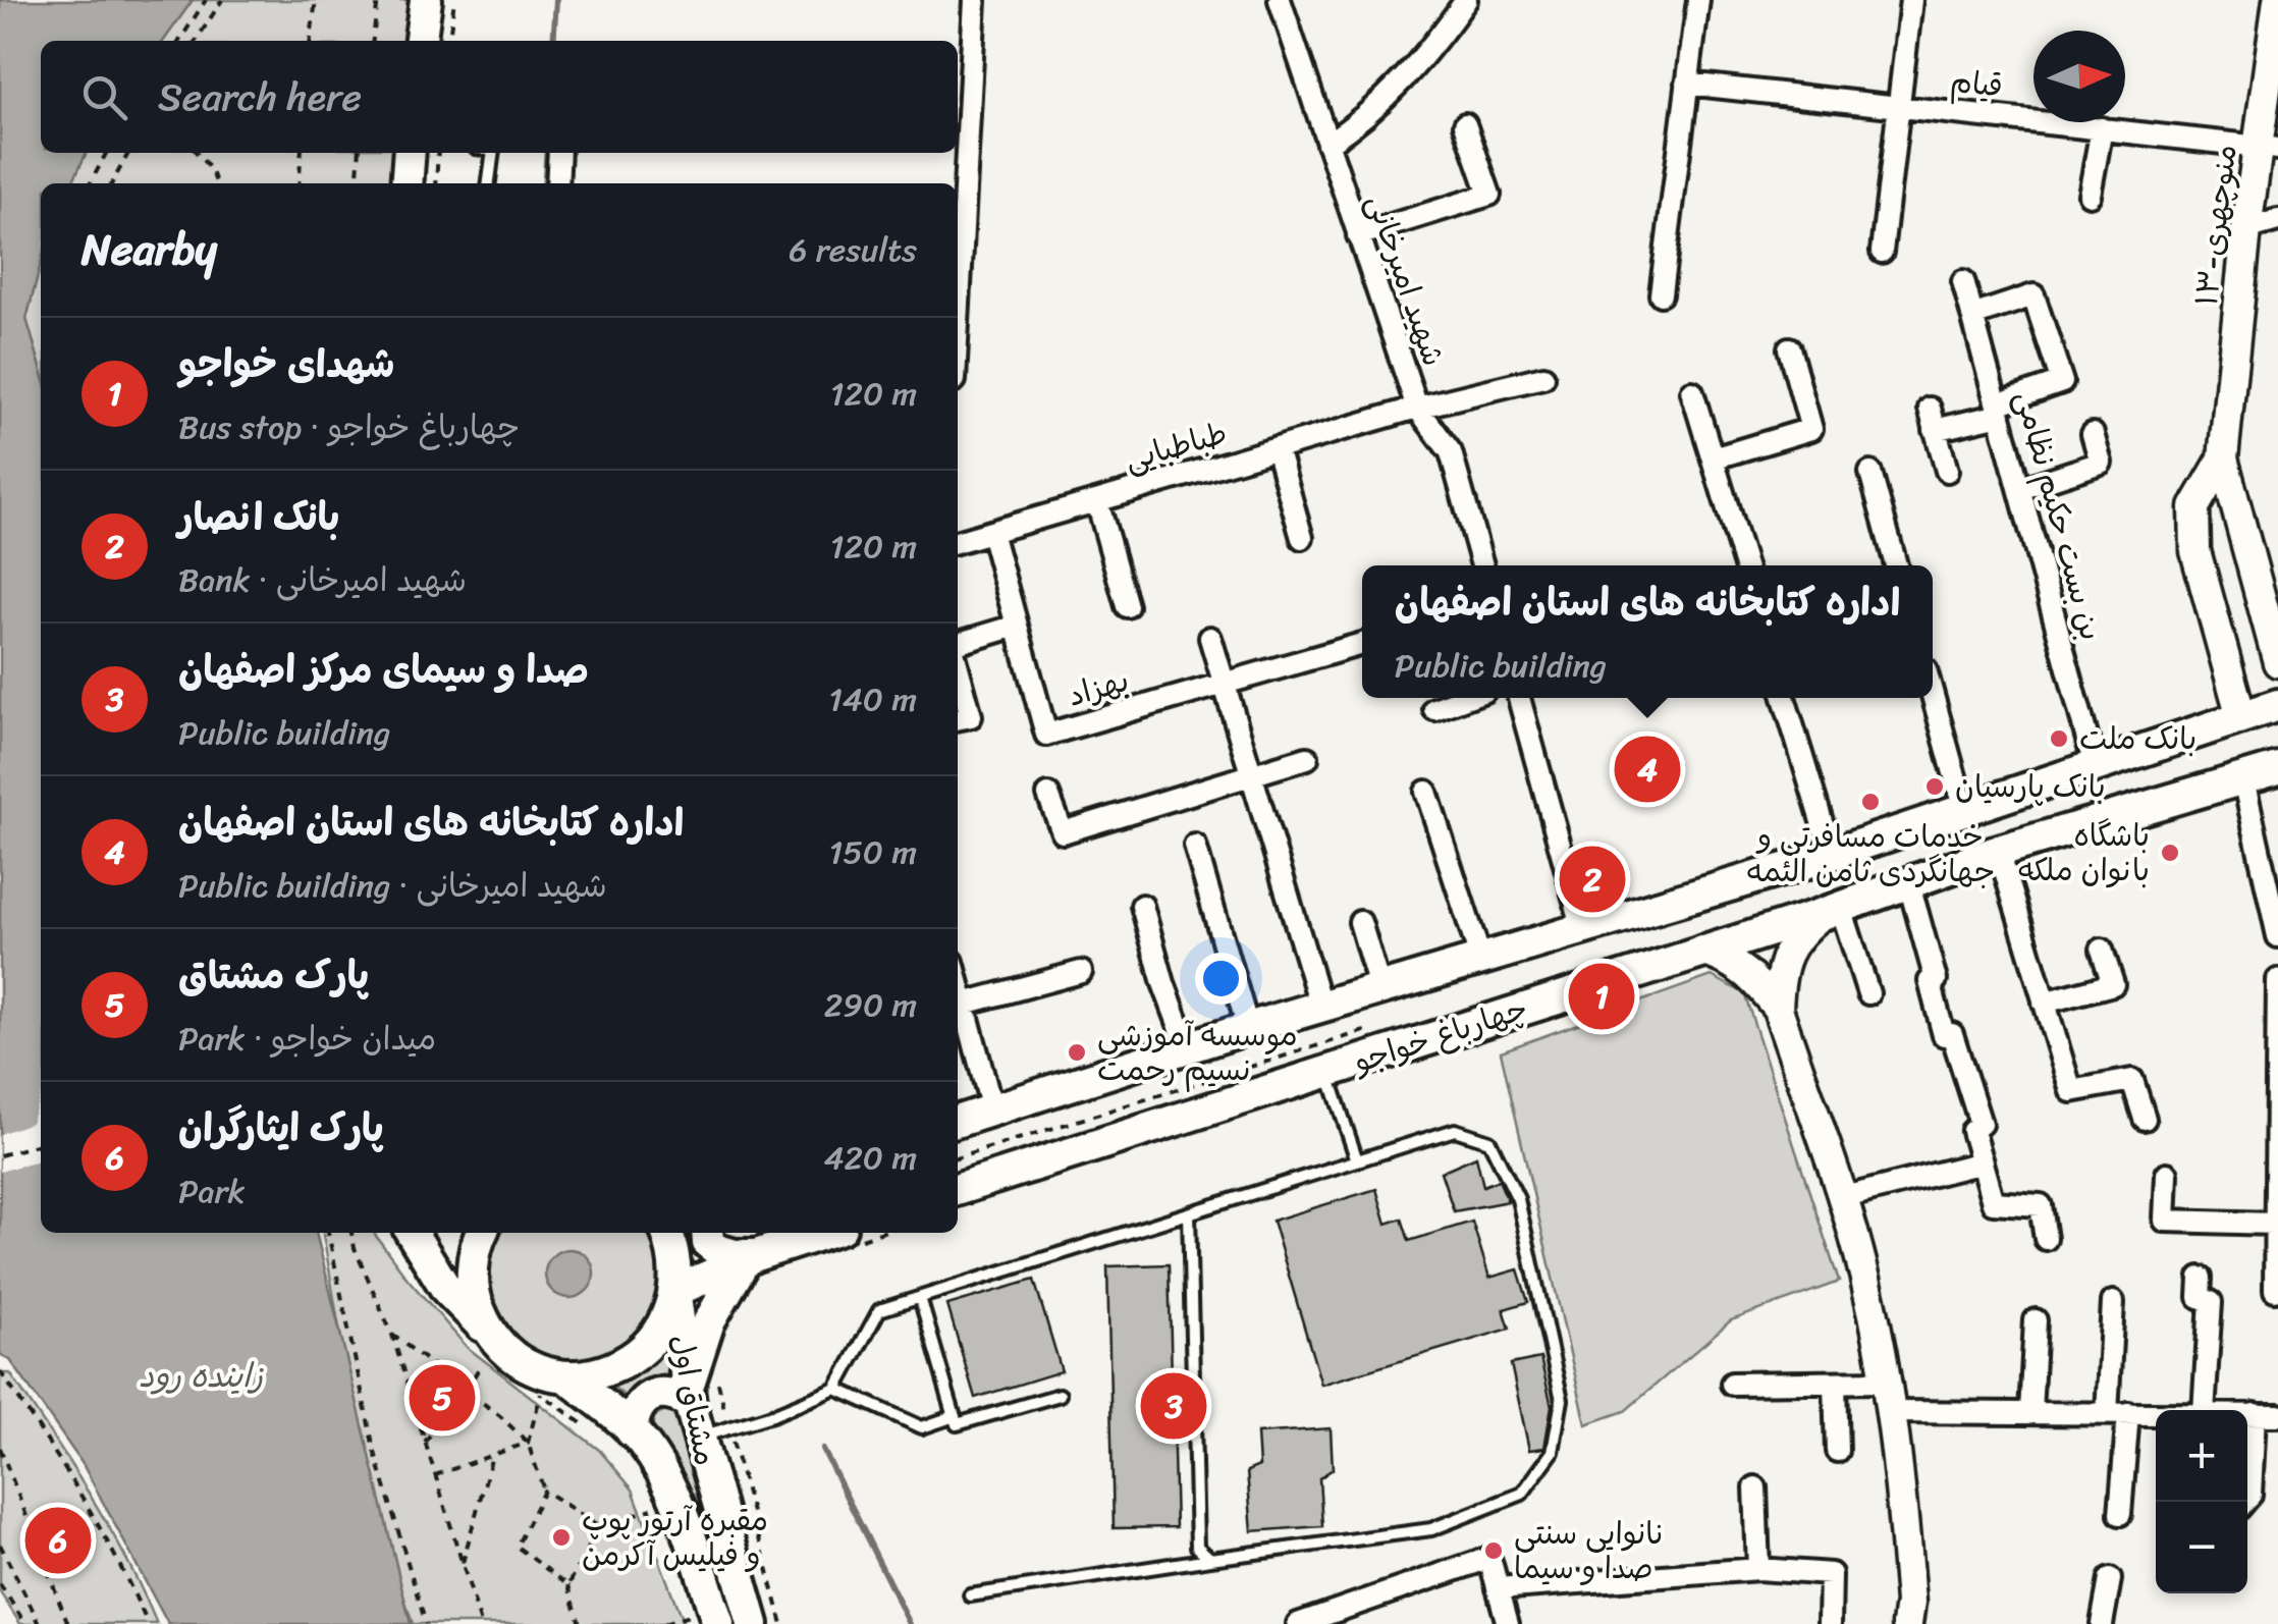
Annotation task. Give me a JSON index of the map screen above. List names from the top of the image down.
{
  "streets": {
    "main road": ["۱۳-منوچهری", "چهارباغ خواجو", "مشتاق اول"],
    "street": [
      "قیام",
      "شهید امیرخانی",
      "طباطبایی",
      "بن بست حکیم نظامی",
      "بهزاد"
    ]
  },
  "crossings": [
    ["قیام", "۱۳-منوچهری"],
    ["شهید امیرخانی", "طباطبایی"],
    ["طباطبایی", "بهزاد"],
    ["بن بست حکیم نظامی", "چهارباغ خواجو"]
  ],
  "water": ["زاینده رود"],
  "places": [
    "بانک ملت",
    "بانک پارسیان",
    "خدمات مسافرتی و جهانگردی ثامن الئمه",
    "باشگاه بانوان ملکه",
    "موسسه آموزشی نسیم رحمت",
    "مقبره آرتور پوپ و فیلیس آکرمن",
    "نانوایی سنتی صدا و سیما"
  ],
  "north": "right",
  "page": {
    "search": "Search here",
    "heading": ["Nearby", "6 results"],
    "list": [
      {
        "mark": "1",
        "name": "شهدای خواجو",
        "note": "Bus stop · چهارباغ خواجو",
        "value": "120 m"
      },
      {
        "mark": "2",
        "name": "بانک انصار",
        "note": "Bank · شهید امیرخانی",
        "value": "120 m"
      },
      {
        "mark": "3",
        "name": "صدا و سیمای مرکز اصفهان",
        "note": "Public building",
        "value": "140 m"
      },
      {
        "mark": "4",
        "name": "اداره کتابخانه های استان اصفهان",
        "note": "Public building · شهید امیرخانی",
        "value": "150 m"
      },
      {
        "mark": "5",
        "name": "پارک مشتاق",
        "note": "Park · میدان خواجو",
        "value": "290 m"
      },
      {
        "mark": "6",
        "name": "پارک ایثارگران",
        "note": "Park",
        "value": "420 m"
      }
    ],
    "popup": ["اداره کتابخانه های استان اصفهان", "Public building"],
    "pins": [
      "4",
      "2",
      "1",
      "5",
      "3",
      "6"
    ],
    "map_buttons": ["+", "−"]
  }
}
